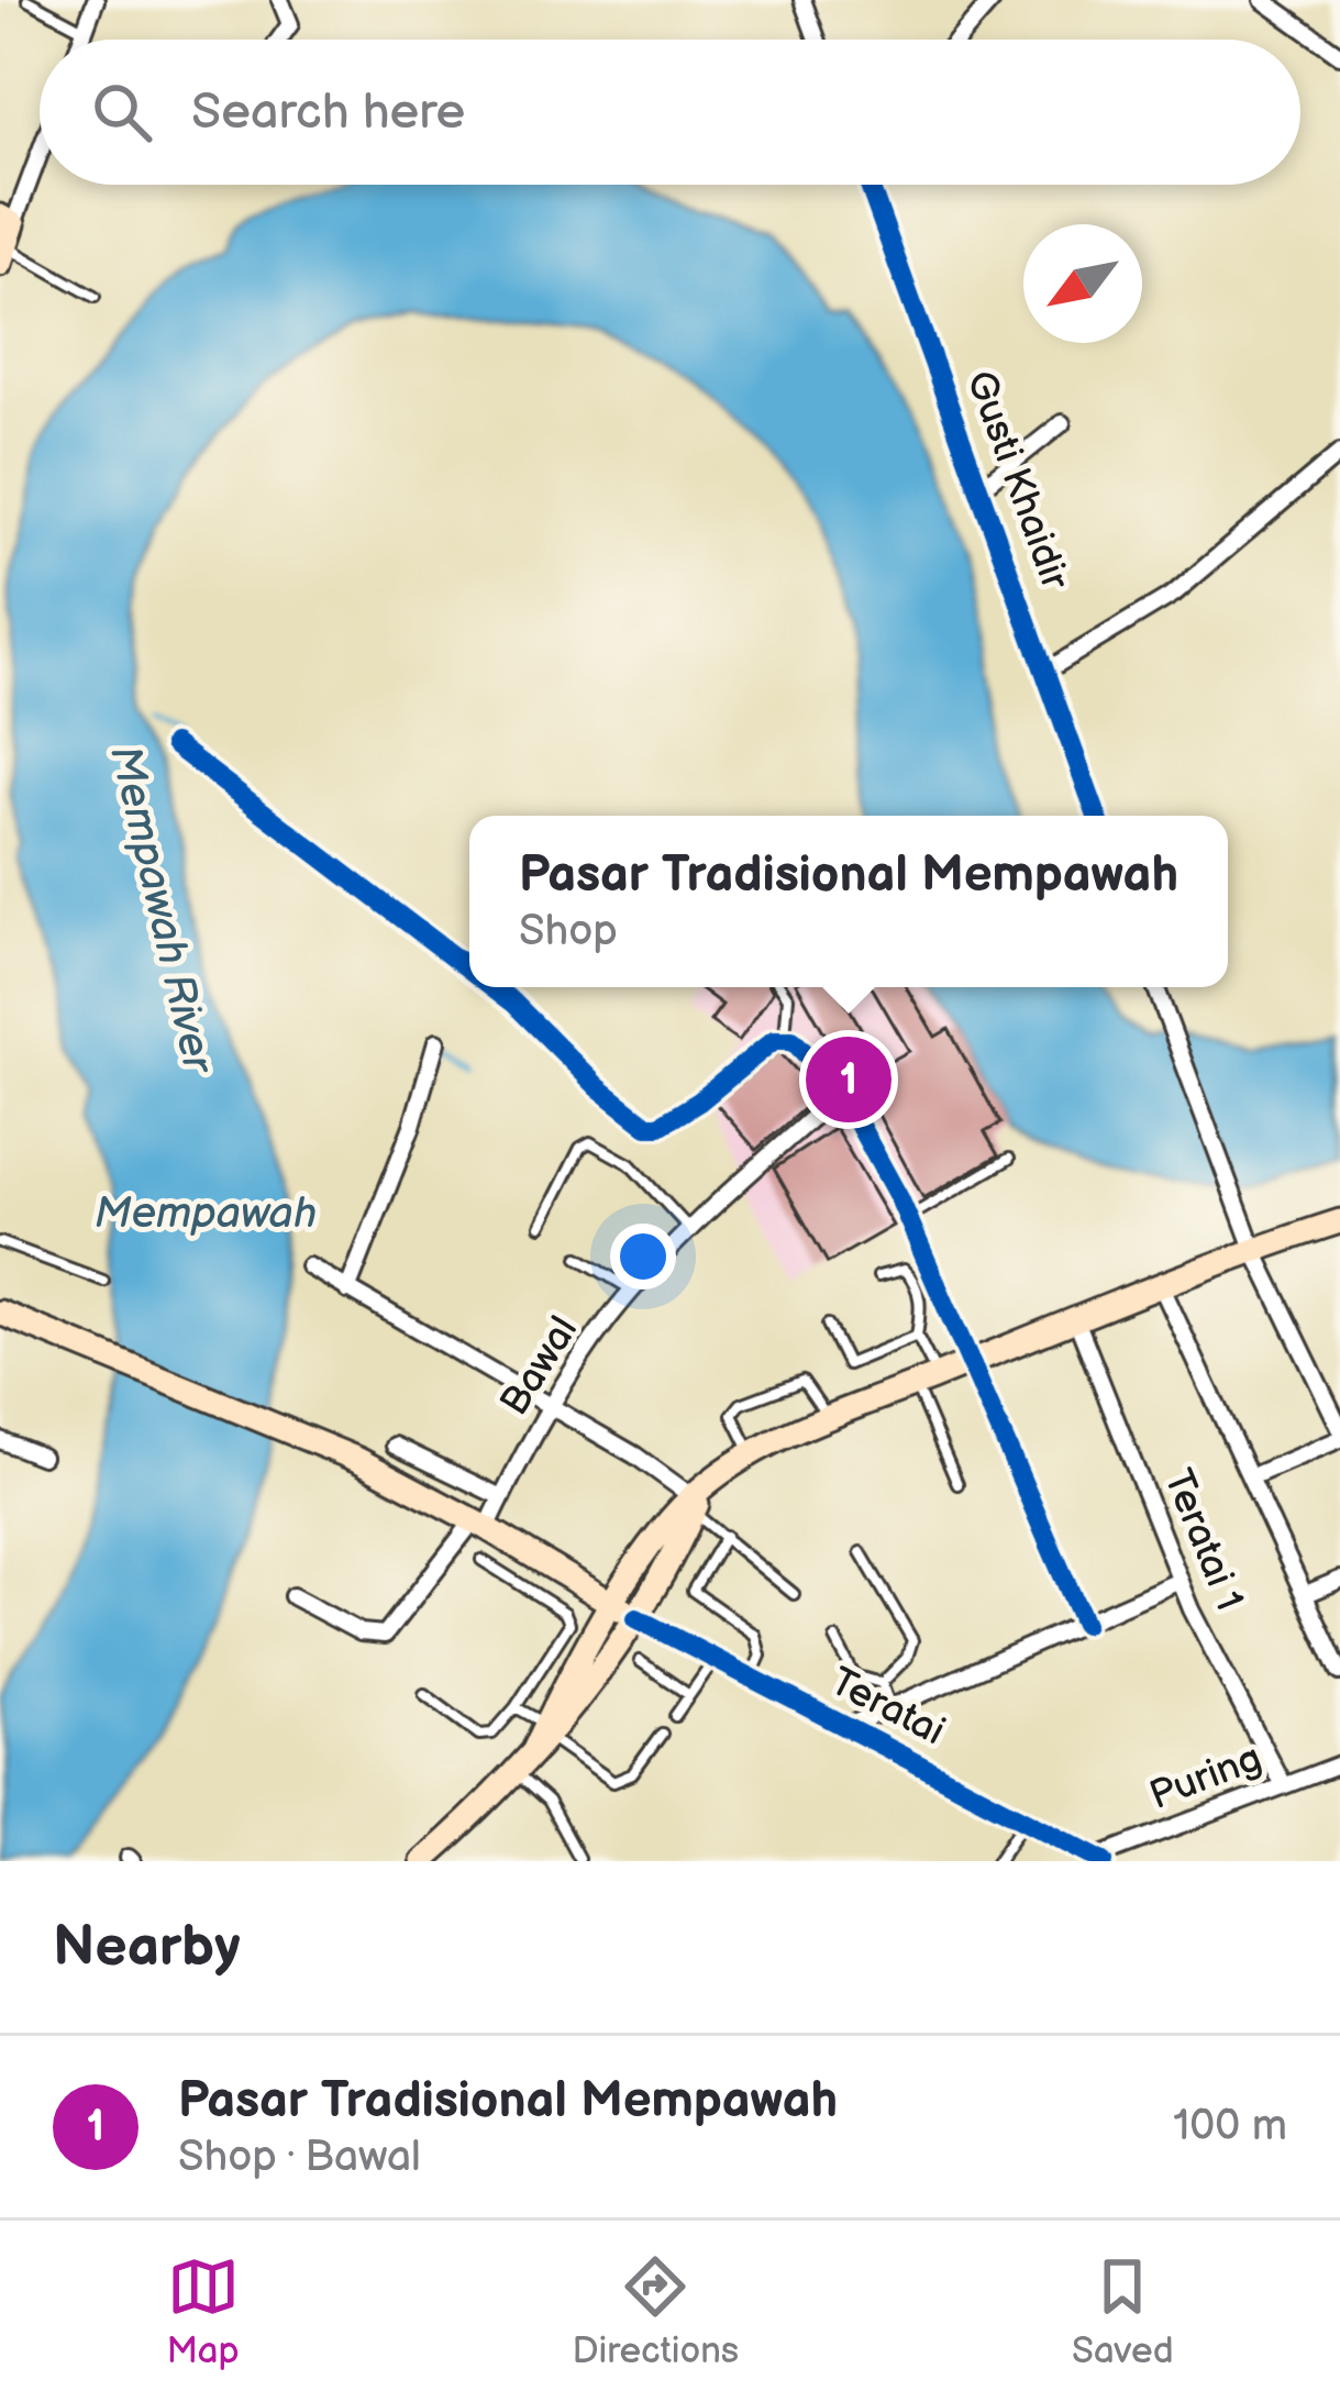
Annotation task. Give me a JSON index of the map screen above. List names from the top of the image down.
{
  "streets": {
    "main road": ["Teratai"],
    "street": [
      "Gusti Khaidir",
      "Bawal",
      "Teratai 1",
      "Puring"
    ]
  },
  "crossings": [
    ["Bawal", "Teratai"],
    ["Teratai 1", "Puring"],
    ["Teratai", "Puring"]
  ],
  "water": ["Mempawah River", "Mempawah"],
  "north": "bottom left",
  "page": {
    "search": "Search here",
    "popup": ["Pasar Tradisional Mempawah", "Shop"],
    "pins": "1",
    "heading": "Nearby",
    "list": [
      {
        "mark": "1",
        "name": "Pasar Tradisional Mempawah",
        "note": "Shop · Bawal",
        "value": "100 m"
      }
    ],
    "nav": ["Map", "Directions", "Saved"]
  }
}
